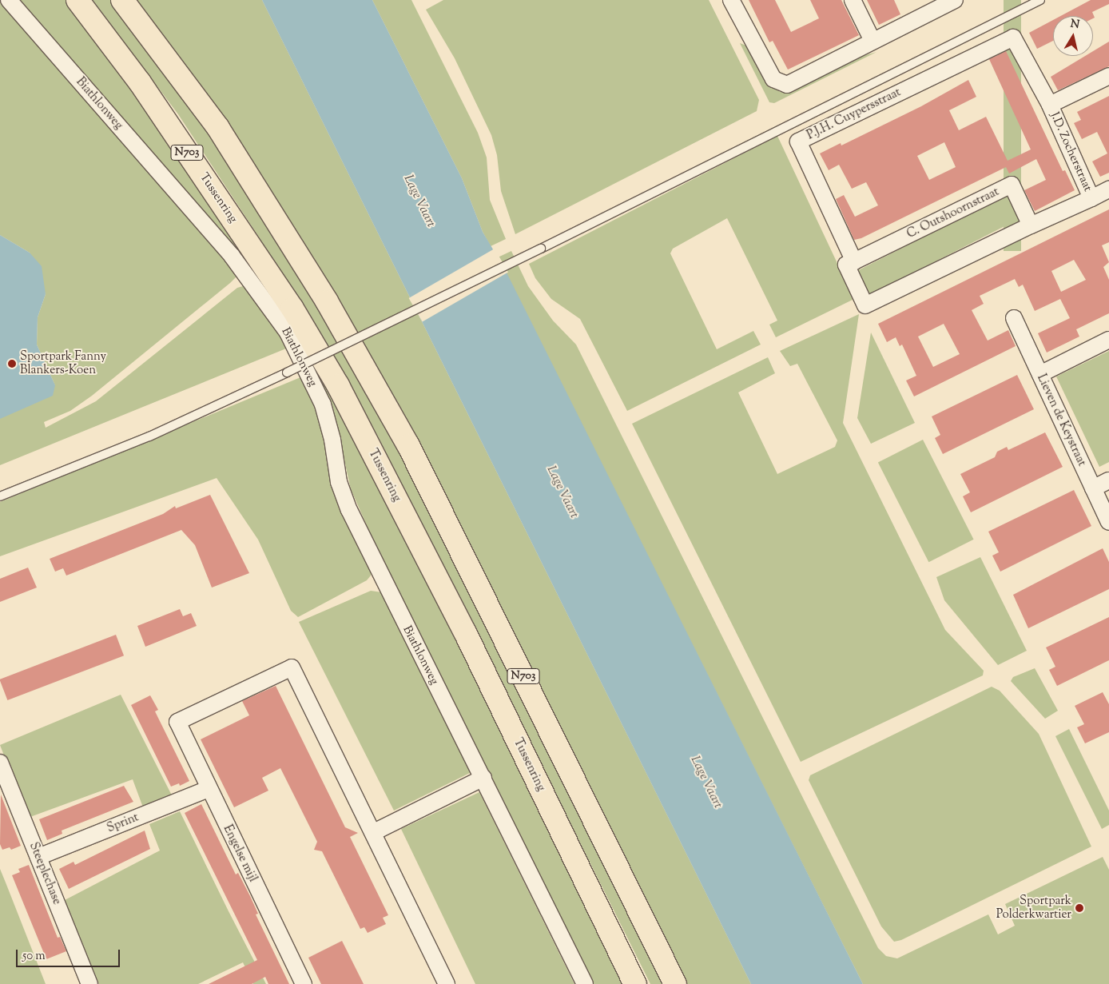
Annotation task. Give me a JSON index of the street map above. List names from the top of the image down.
{
  "streets": {
    "highway": ["N703", "Tussenring"],
    "street": [
      "Biathlonweg",
      "P.J.H. Cuypersstraat",
      "J.D. Zocherstraat",
      "C. Outshoornstraat",
      "Lieven de Keystraat",
      "Sprint",
      "Engelse mijl",
      "Steeplechase"
    ]
  },
  "crossings": [
    ["P.J.H. Cuypersstraat", "J.D. Zocherstraat"],
    ["P.J.H. Cuypersstraat", "C. Outshoornstraat"],
    ["Sprint", "Engelse mijl"],
    ["Sprint", "Steeplechase"]
  ],
  "water": ["Lage Vaart"],
  "places": ["Sportpark Fanny Blankers-Koen", "Sportpark Polderkwartier"],
  "scale_bar": "50 m",
  "north": "top"
}
